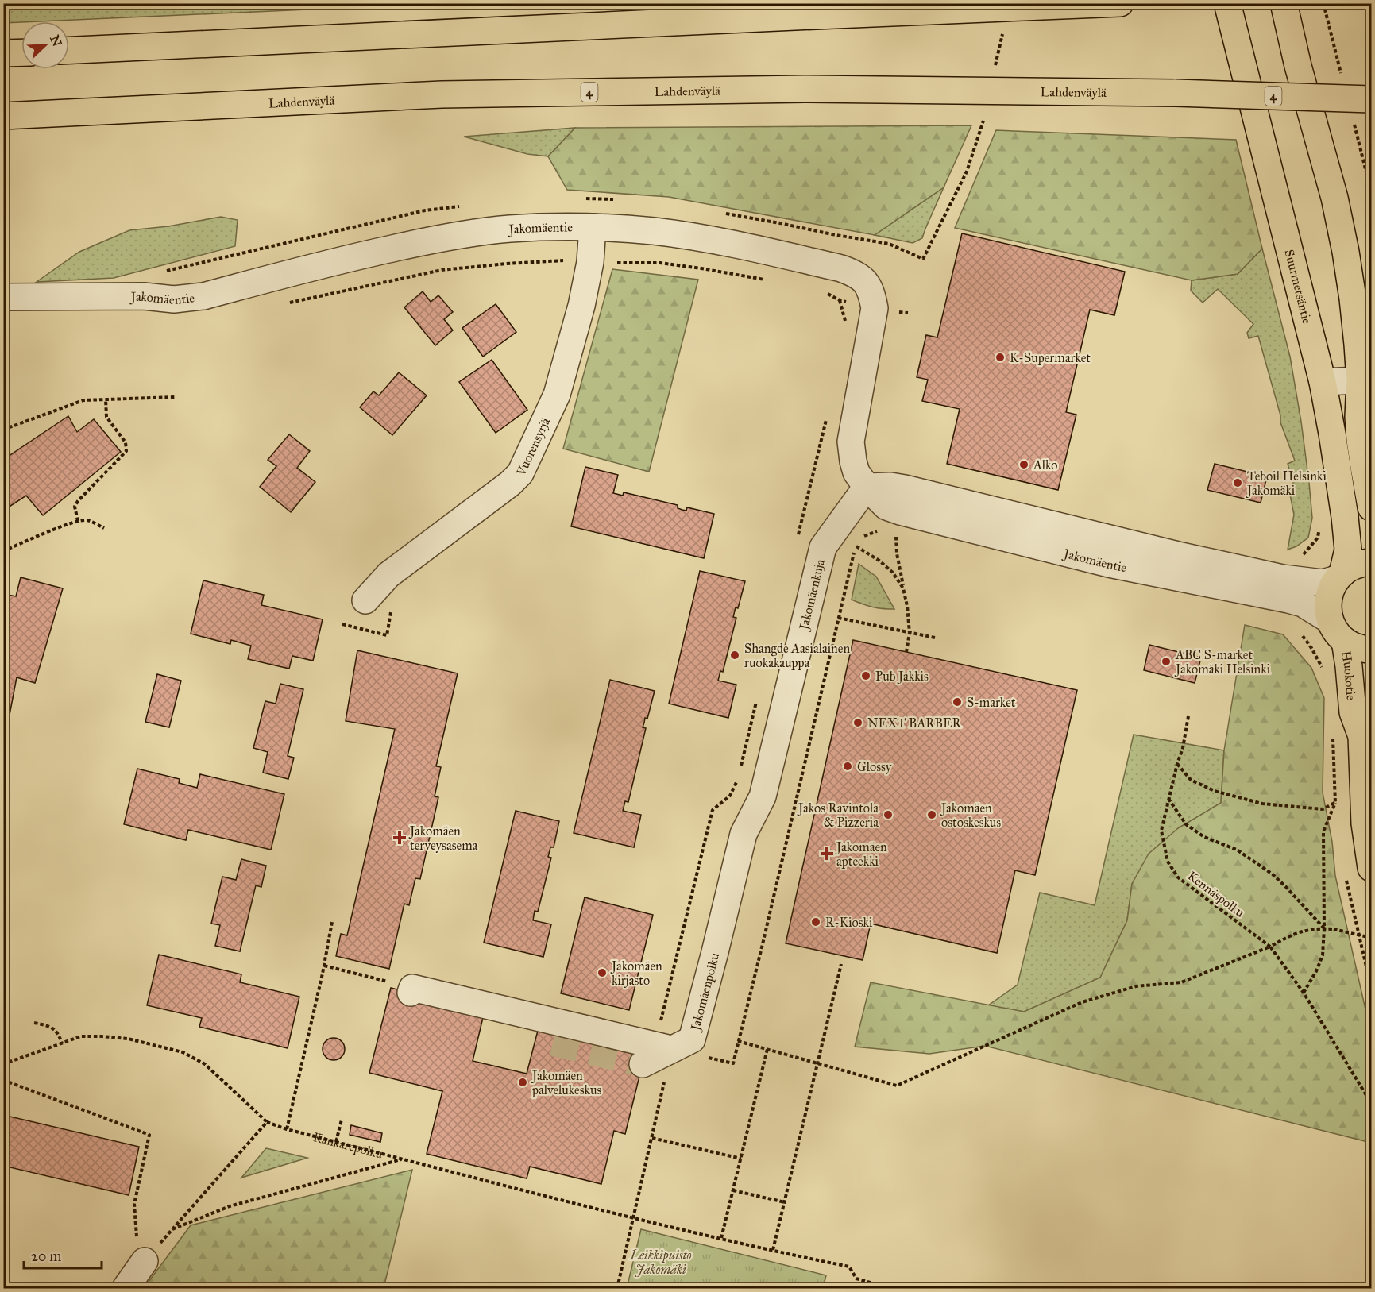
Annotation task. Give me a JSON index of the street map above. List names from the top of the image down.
{
  "streets": {
    "main road": [
      "Lahdenväylä",
      "4",
      "Suurmetsäntie",
      "Huokotie"
    ],
    "street": [
      "Jakomäentie",
      "Vuorensyrjä",
      "Jakomäenkuja",
      "Jakomäenpolku"
    ],
    "path": ["Kennäspolku", "Kankarepolku"]
  },
  "crossings": [
    ["Jakomäentie", "Suurmetsäntie"],
    ["Jakomäentie", "Vuorensyrjä"],
    ["Jakomäentie", "Jakomäenkuja"],
    ["Jakomäentie", "Huokotie"],
    ["Suurmetsäntie", "Huokotie"],
    ["Jakomäenkuja", "Jakomäenpolku"]
  ],
  "parks": ["Leikkipuisto Jakomäki"],
  "places": {
    "other": [
      "K-Supermarket",
      "Alko",
      "Teboil Helsinki Jakomäki",
      "Shangde Aasialainen ruokakauppa",
      "ABC S-market Jakomäki Helsinki",
      "Pub Jakkis",
      "S-market",
      "NEXT BARBER",
      "Glossy",
      "Jakos Ravintola & Pizzeria",
      "Jakomäen ostoskeskus",
      "R-Kioski",
      "Jakomäen kirjasto",
      "Jakomäen palvelukeskus"
    ],
    "health": ["Jakomäen terveysasema", "Jakomäen apteekki"]
  },
  "scale_bar": "20 m",
  "north": "top right"
}
